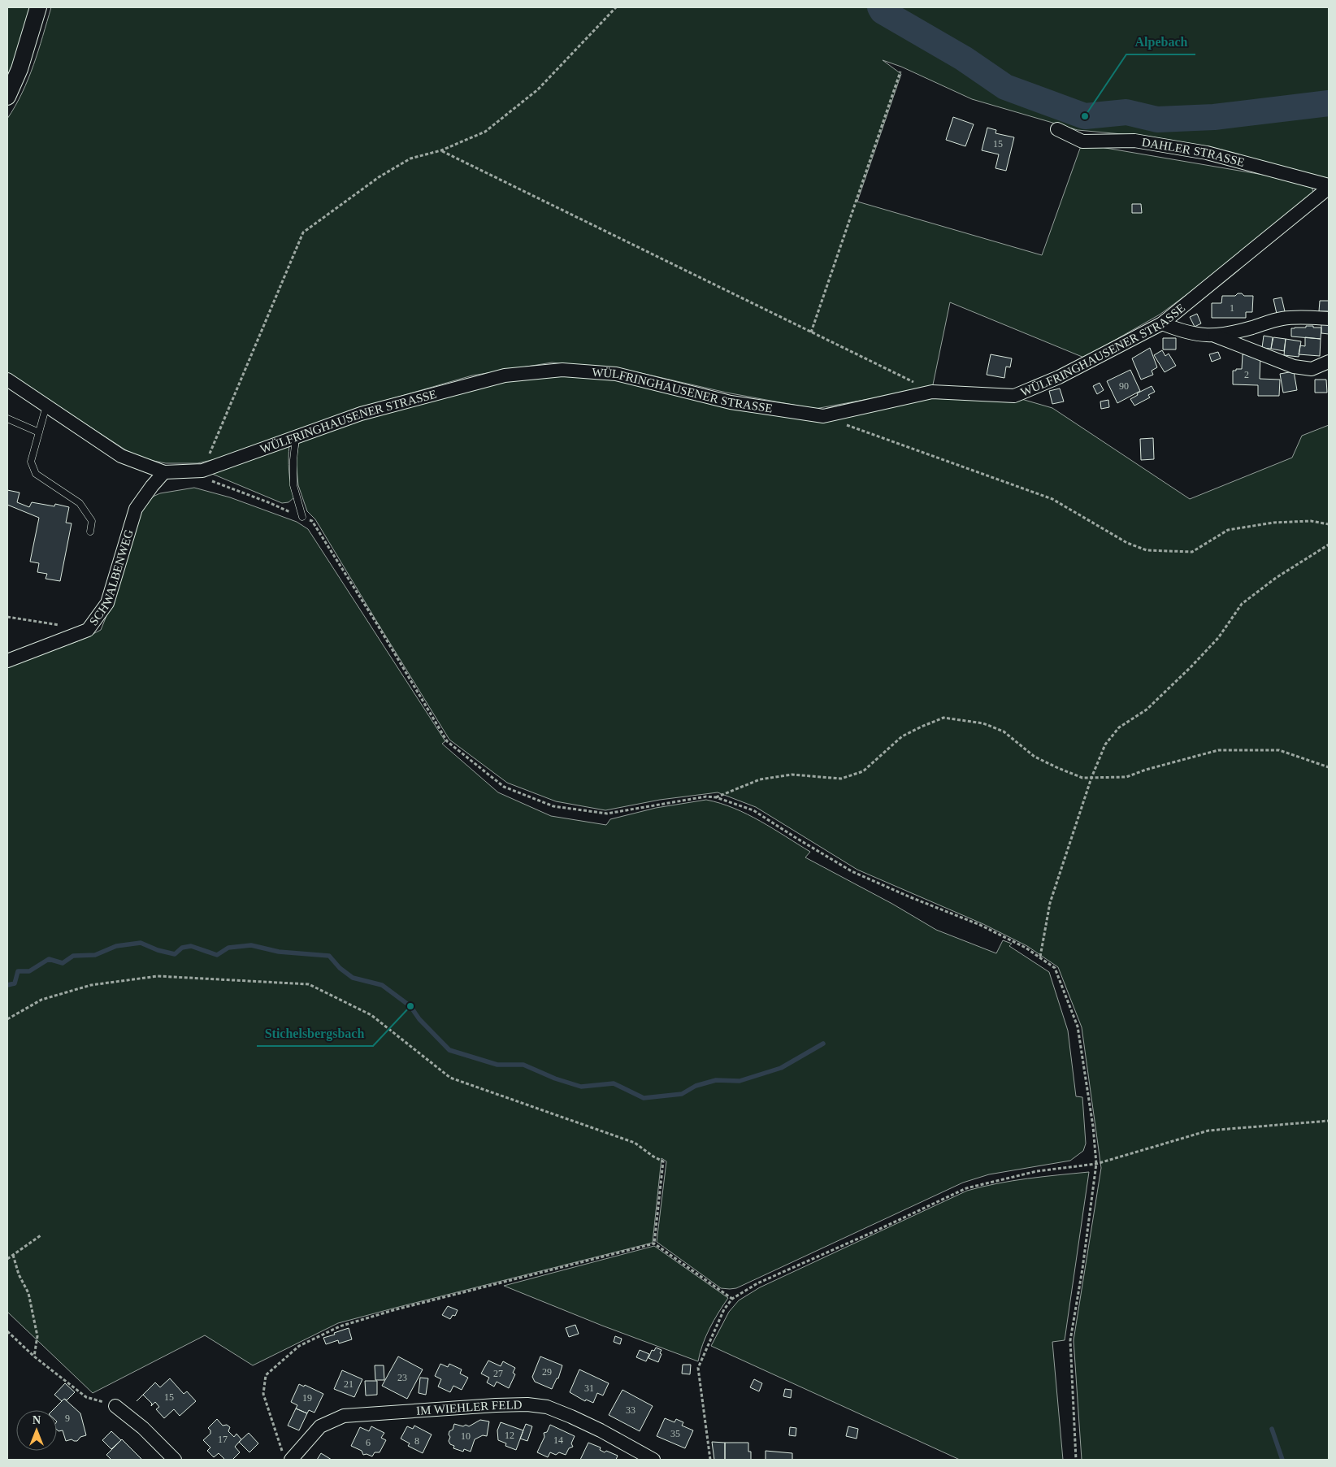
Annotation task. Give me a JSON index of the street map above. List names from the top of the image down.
{
  "streets": {
    "street": [
      "DAHLER STRASSE",
      "WÜLFRINGHAUSENER STRASSE",
      "SCHWALBENWEG",
      "IM WIEHLER FELD"
    ]
  },
  "crossings": [
    ["DAHLER STRASSE", "WÜLFRINGHAUSENER STRASSE"],
    ["WÜLFRINGHAUSENER STRASSE", "SCHWALBENWEG"]
  ],
  "places": ["Alpebach", "Stichelsbergsbach"],
  "house_numbers": [
    "15",
    "1",
    "2",
    "90",
    "29",
    "27",
    "23",
    "21",
    "31",
    "15",
    "19",
    "33",
    "9",
    "35",
    "12",
    "10",
    "17",
    "14",
    "8",
    "6"
  ],
  "north": "top"
}
